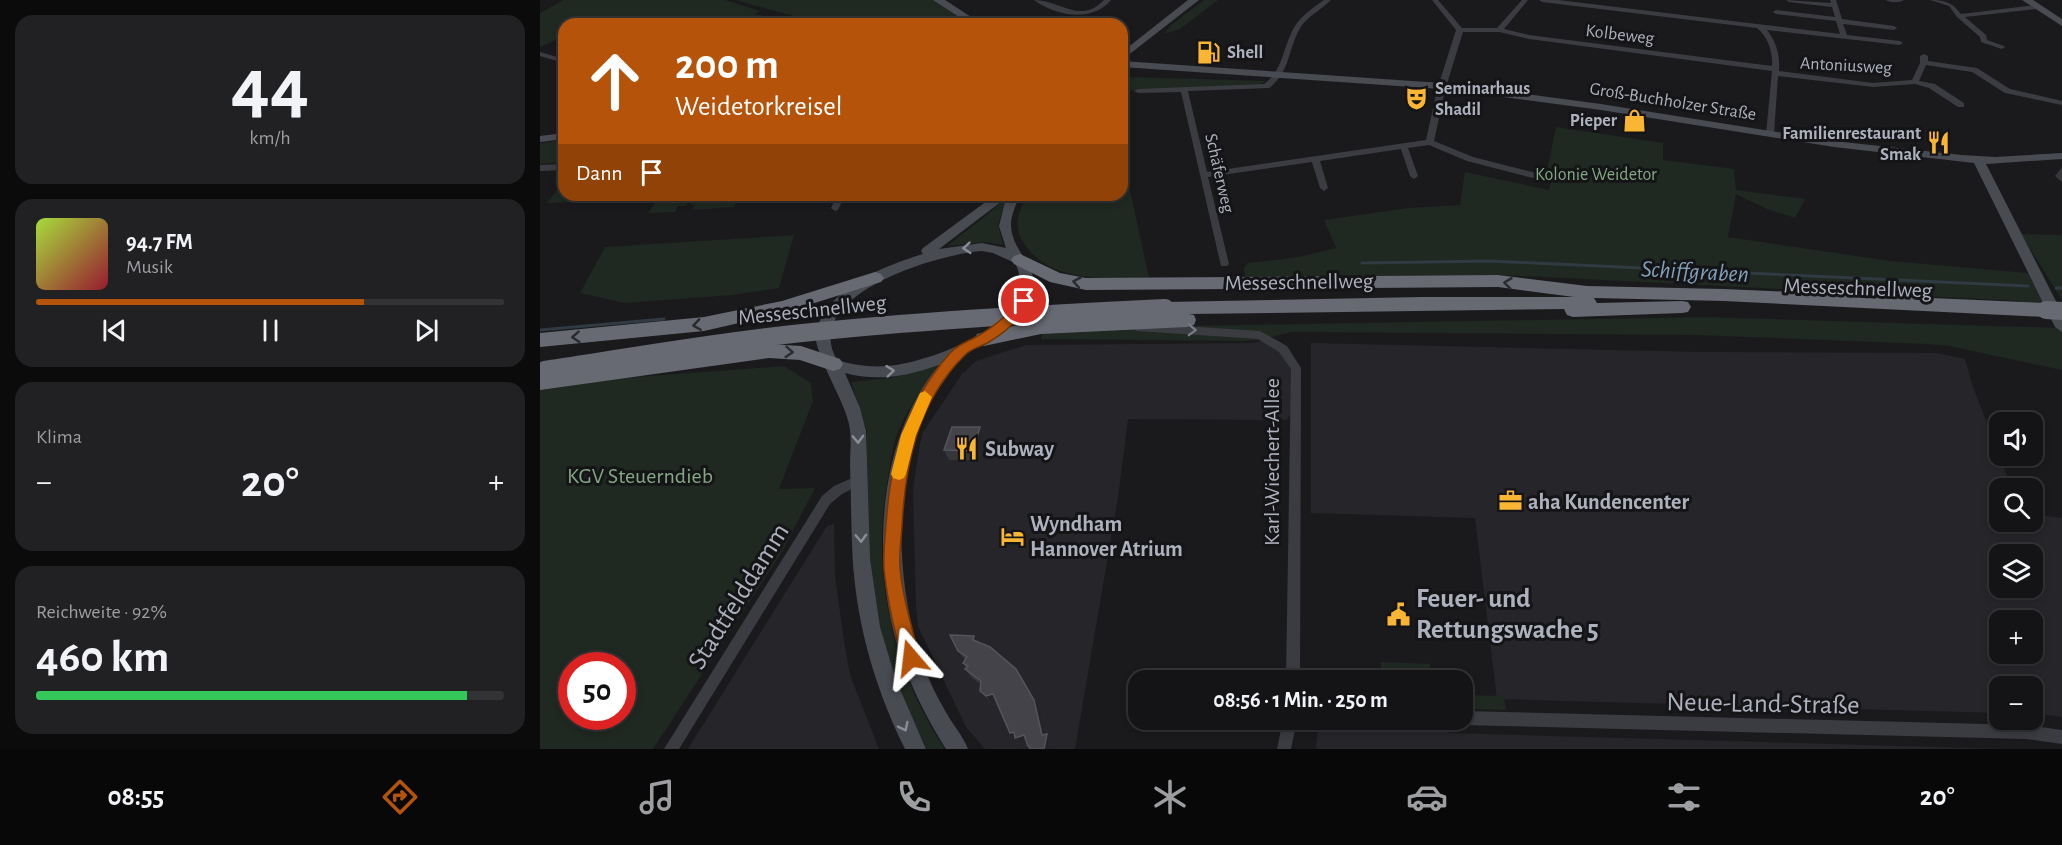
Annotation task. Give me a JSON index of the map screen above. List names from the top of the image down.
{
  "streets": {
    "highway": ["Messeschnellweg"],
    "street": [
      "Kolbeweg",
      "Antoniusweg",
      "Groß-Buchholzer Straße",
      "Schäferweg",
      "Karl-Wiechert-Allee",
      "Stadtfelddamm",
      "Neue-Land-Straße"
    ]
  },
  "crossings": [
    ["Kolbeweg", "Antoniusweg"],
    ["Groß-Buchholzer Straße", "Schäferweg"]
  ],
  "water": ["Schiffgraben"],
  "parks": ["Kolonie Weidetor", "KGV Steuerndieb"],
  "places": {
    "fuel station": ["Shell"],
    "theatre": ["Seminarhaus Shadil"],
    "shop": ["Pieper"],
    "restaurant": ["Familienrestaurant Smak", "Subway"],
    "office": ["aha Kundencenter"],
    "hotel": ["Wyndham Hannover Atrium"],
    "public building": ["Feuer- und Rettungswache 5"]
  },
  "page": {
    "tile": [
      ["44", "km/h"],
      "Klima",
      ["Reichweite · 92%", "460 km"]
    ],
    "turn": ["200 m", "Weidetorkreisel"],
    "then": "Dann",
    "song": ["94.7 FM", "Musik"],
    "map_buttons": ["+", "−"],
    "heat": ["−", "20°", "+"],
    "limit": "50",
    "trip": "08:56 · 1 Min. · 250 m",
    "tabs": ["08:55", "20°"]
  }
}
